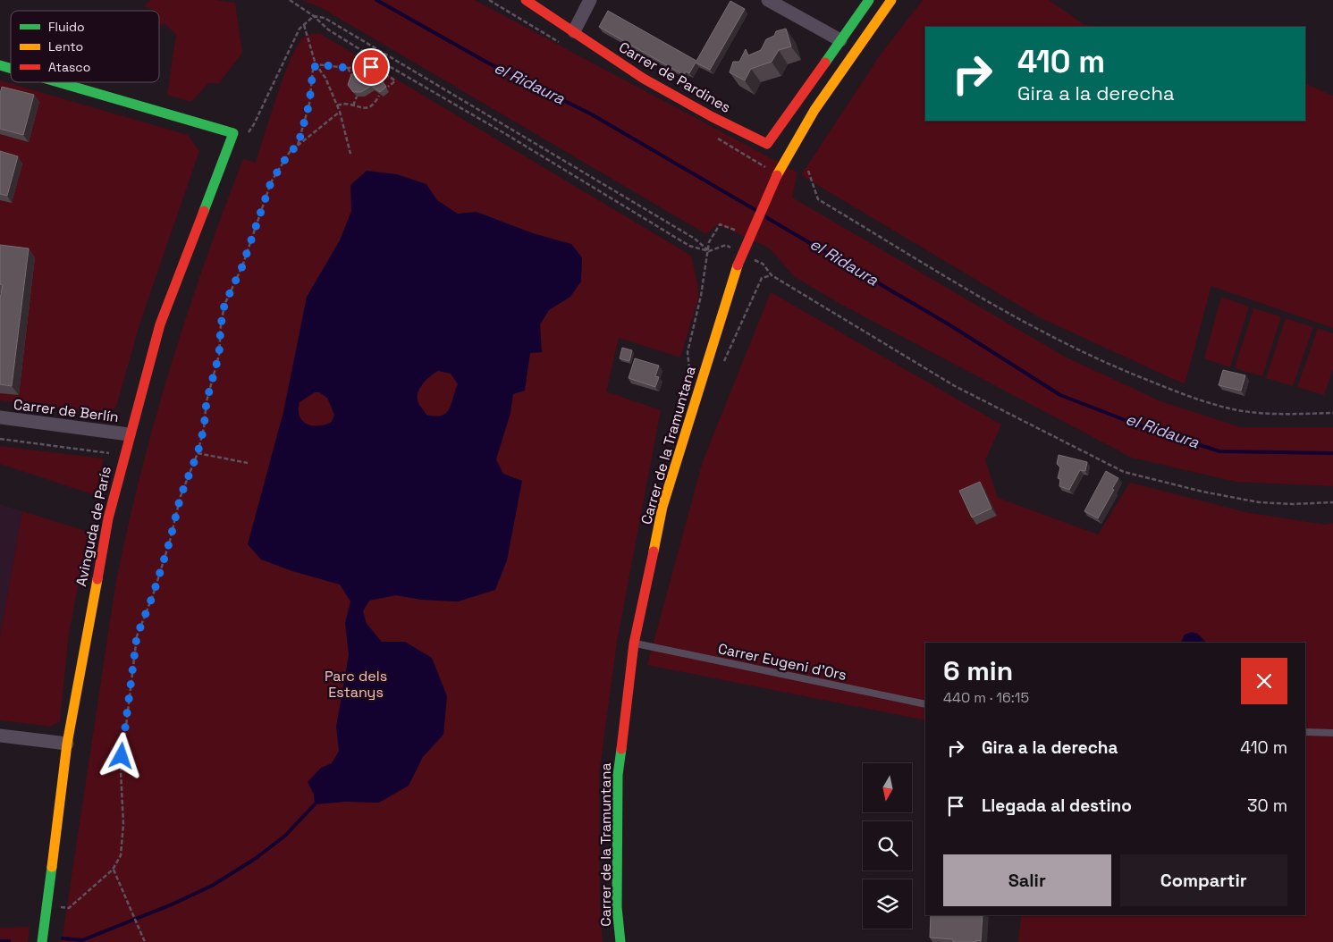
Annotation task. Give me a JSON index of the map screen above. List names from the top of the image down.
{
  "streets": {
    "street": [
      "Carrer de Pardines",
      "Carrer de Berlín",
      "Carrer de la Tramuntana",
      "Avinguda de París"
    ],
    "lane": ["Carrer Eugeni d'Ors"]
  },
  "crossings": [
    ["Carrer de Berlín", "Avinguda de París"],
    ["Carrer de la Tramuntana", "Carrer Eugeni d'Ors"]
  ],
  "water": ["el Ridaura"],
  "parks": ["Parc dels Estanys"],
  "legend": ["Fluido", "Lento", "Atasco"],
  "north": "bottom",
  "page": {
    "turn": ["410 m", "Gira a la derecha"],
    "heading": ["6 min", "440 m · 16:15"],
    "list": [
      {
        "name": "Gira a la derecha",
        "value": "410 m"
      },
      {
        "name": "Llegada al destino",
        "value": "30 m"
      }
    ],
    "buttons": ["Salir", "Compartir"]
  }
}
